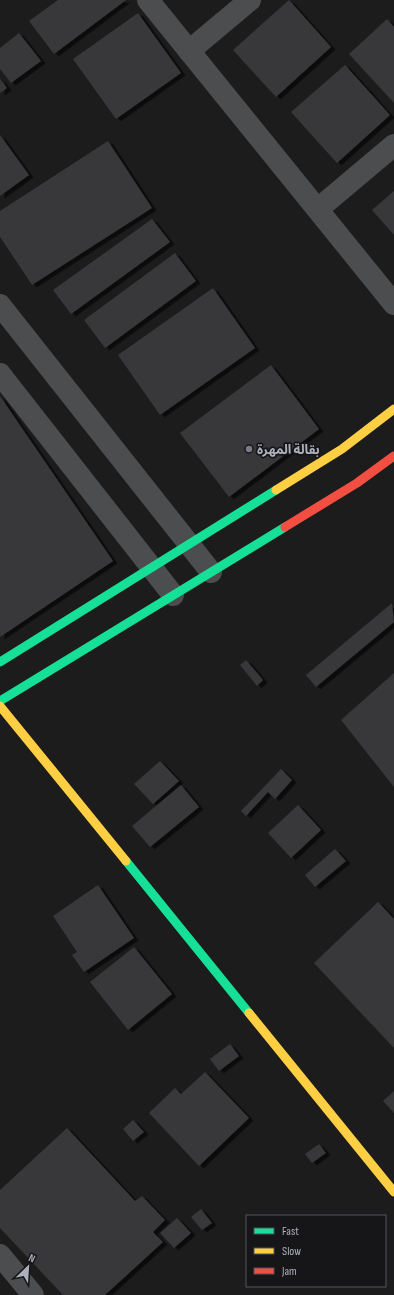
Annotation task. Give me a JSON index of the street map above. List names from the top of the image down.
{
  "places": ["بقالة المهرة"],
  "legend": ["Fast", "Slow", "Jam"],
  "north": "top right"
}
